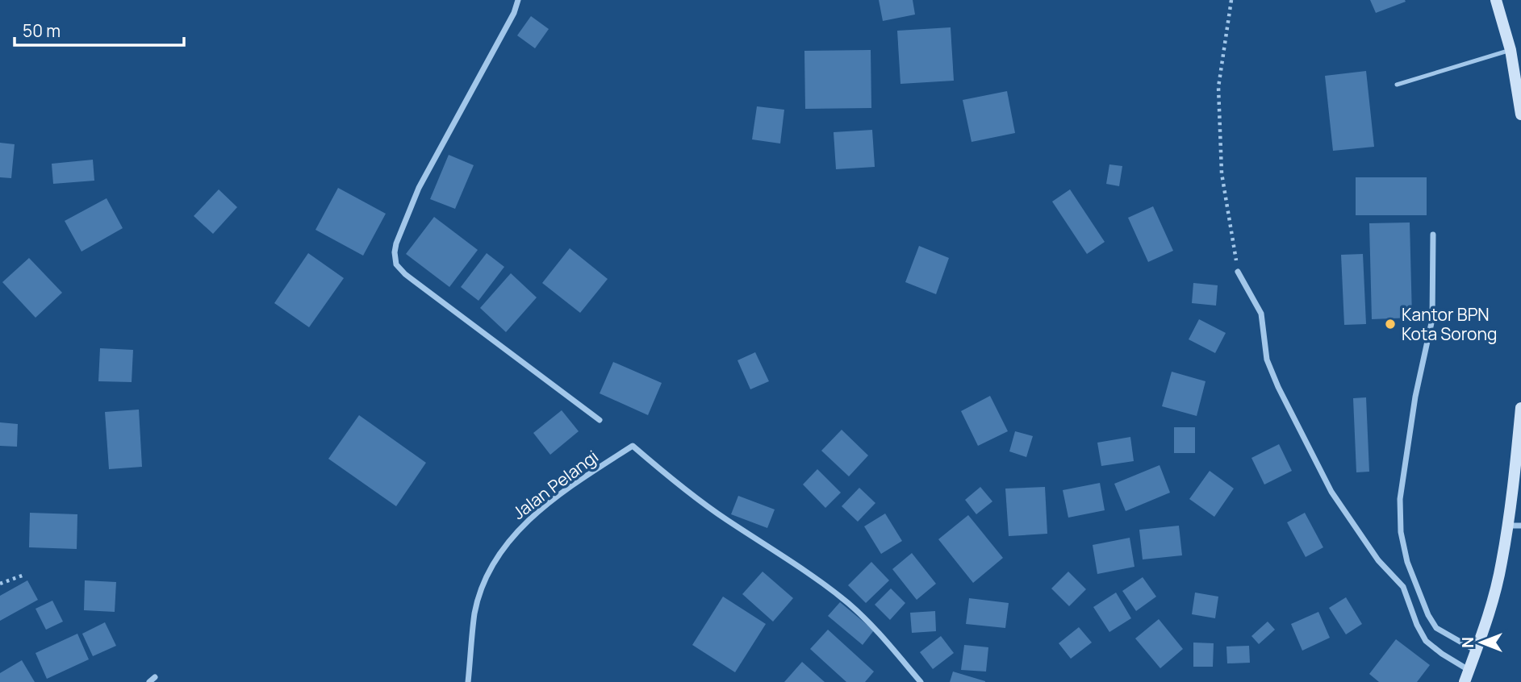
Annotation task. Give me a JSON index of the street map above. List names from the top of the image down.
{
  "streets": {
    "street": ["Jalan Pelangi"]
  },
  "places": ["Kantor BPN Kota Sorong"],
  "scale_bar": "50 m",
  "north": "left"
}
